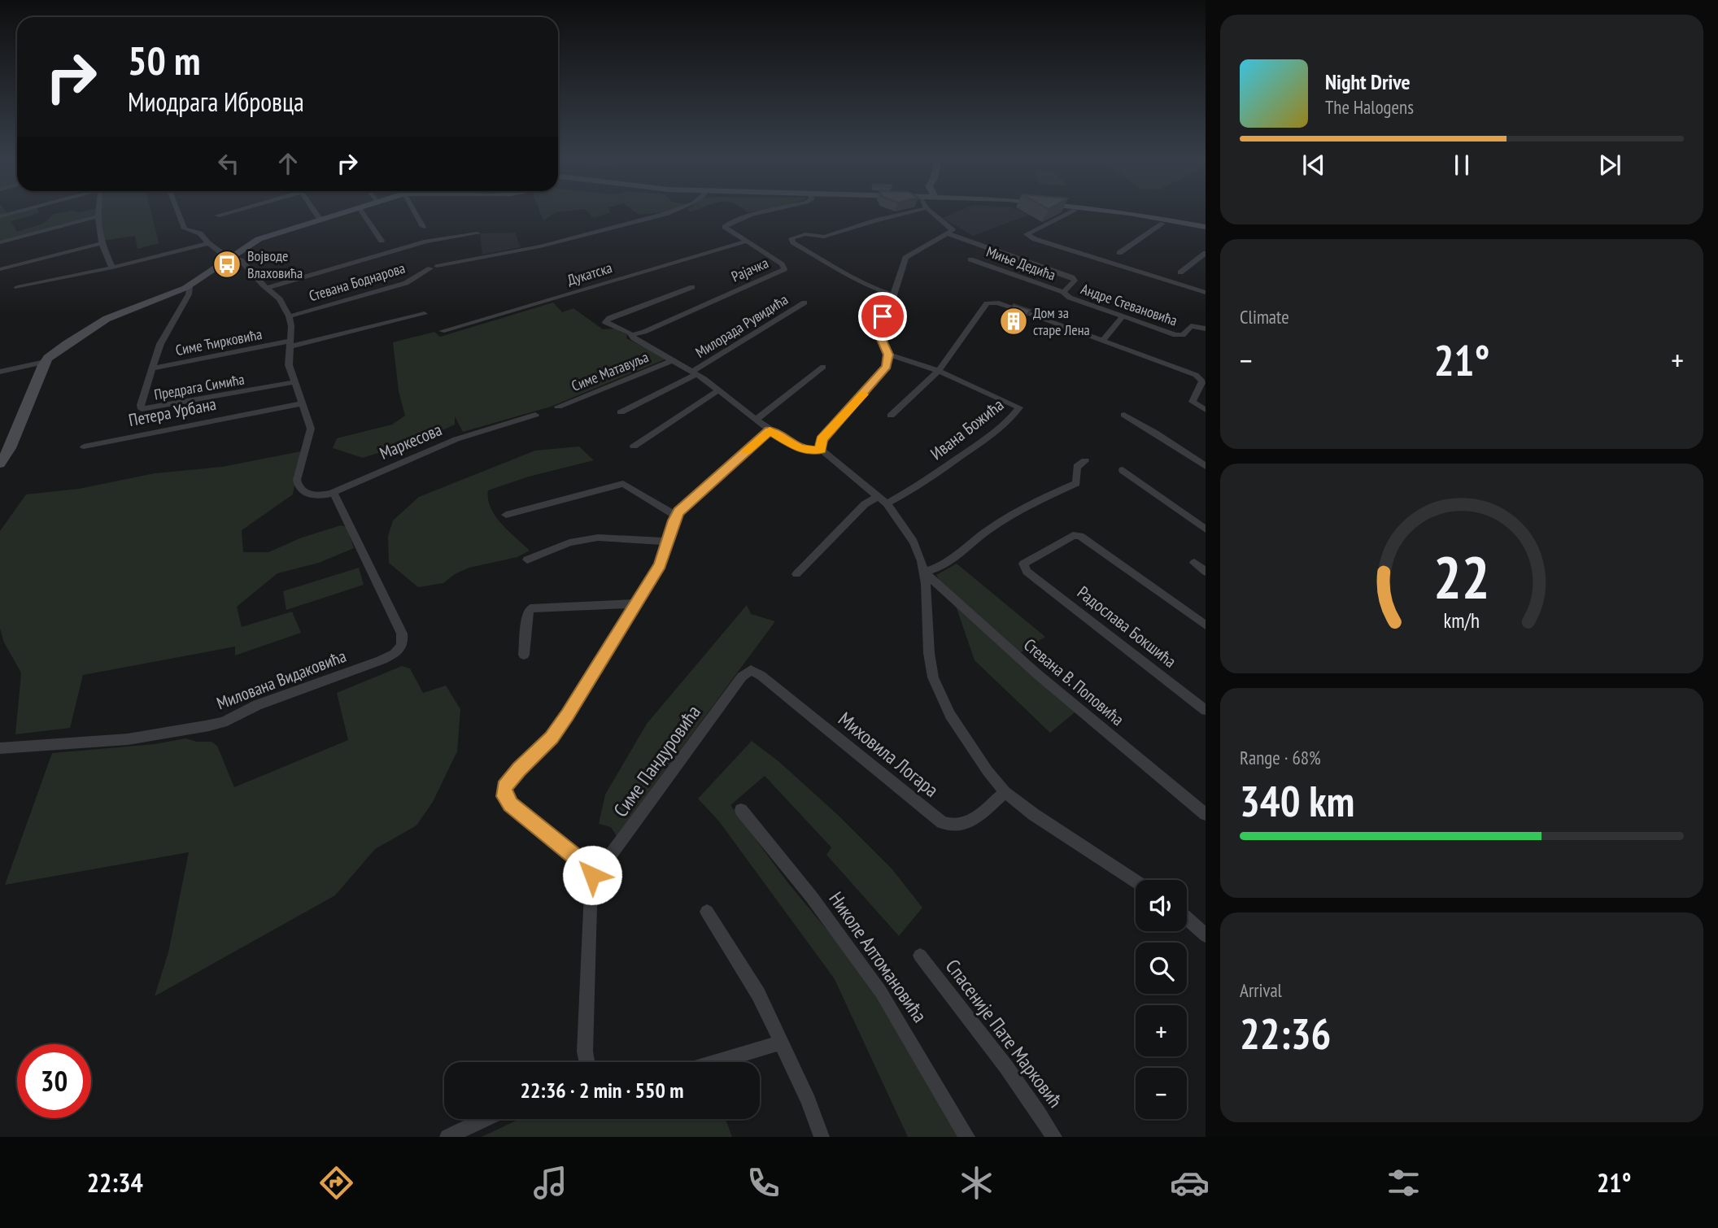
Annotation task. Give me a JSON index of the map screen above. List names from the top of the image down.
{
  "streets": {
    "street": [
      "Миње Дедића",
      "Рајачка",
      "Дукатска",
      "Стевана Боднарова",
      "Андре Стевановића",
      "Милорада Рувидића",
      "Симе Ћирковића",
      "Симе Матавуља",
      "Предрага Симића",
      "Петера Урбана",
      "Ивана Божића",
      "Маркесова",
      "Радослава Бокшића",
      "Милована Видаковића",
      "Стевана В. Поповића",
      "Миховила Логара",
      "Симе Пандуровића",
      "Николе Алтомановића",
      "Спасеније Пате Марковић"
    ]
  },
  "crossings": [
    ["Миње Дедића", "Андре Стевановића"],
    ["Рајачка", "Дукатска"],
    ["Симе Ћирковића", "Предрага Симића"],
    ["Маркесова", "Милована Видаковића"],
    ["Миховила Логара", "Симе Пандуровића"]
  ],
  "places": {
    "bus stop": ["Војводе Влаховића"],
    "building": ["Дом за старе Лена"]
  },
  "page": {
    "turn": ["50 m", "Миодрага Ибровца"],
    "song": ["Night Drive", "The Halogens"],
    "tile": [
      "Climate",
      ["Range · 68%", "340 km"],
      ["Arrival", "22:36"]
    ],
    "heat": ["−", "21°", "+"],
    "map_buttons": ["+", "−"],
    "limit": "30",
    "trip": "22:36 · 2 min · 550 m",
    "tabs": ["22:34", "21°"],
    "gauge": ["22", "km/h"]
  }
}
